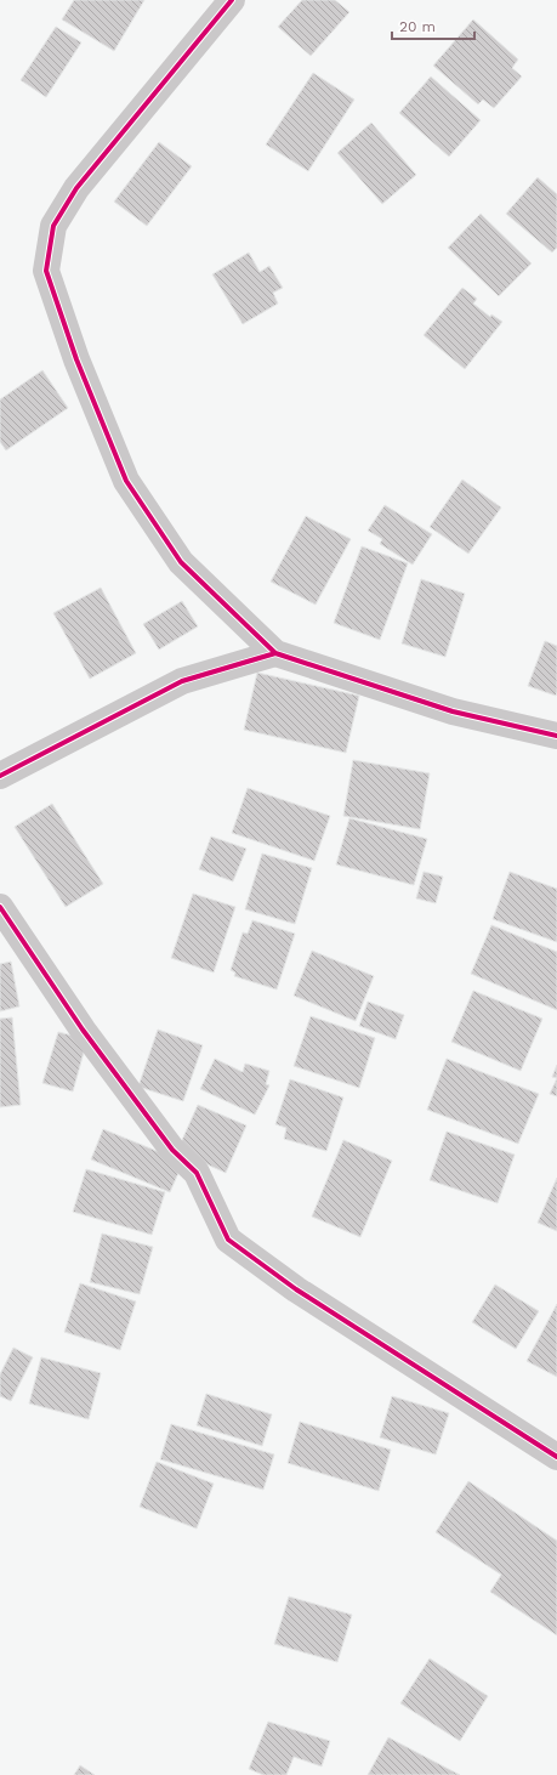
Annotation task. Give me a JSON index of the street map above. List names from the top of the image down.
{
  "scale_bar": "20 m"
}
